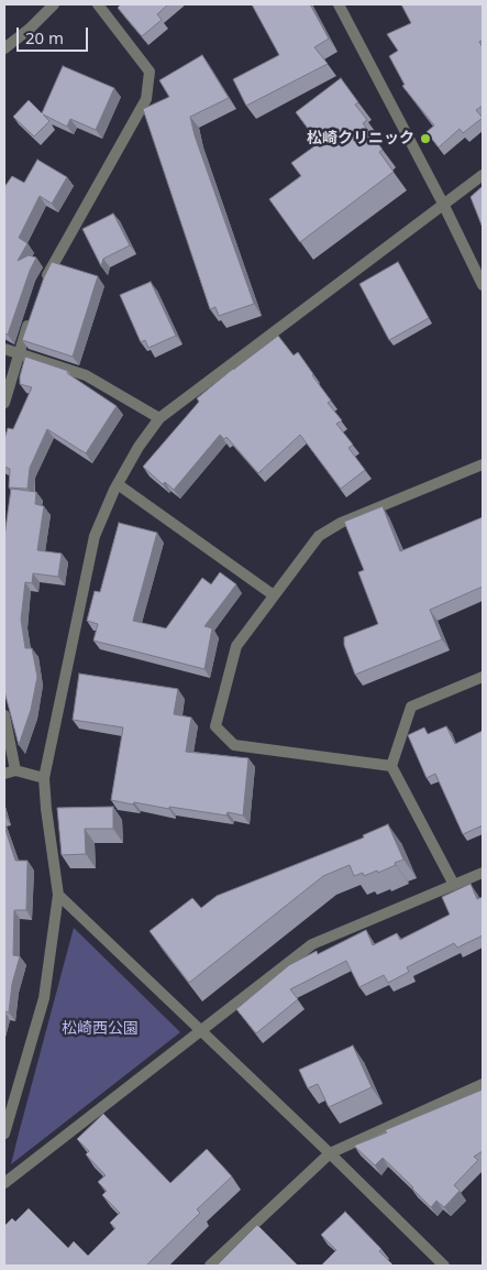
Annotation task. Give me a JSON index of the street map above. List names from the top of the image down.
{
  "parks": ["松崎西公園"],
  "places": ["松崎クリニック"],
  "scale_bar": "20 m"
}
